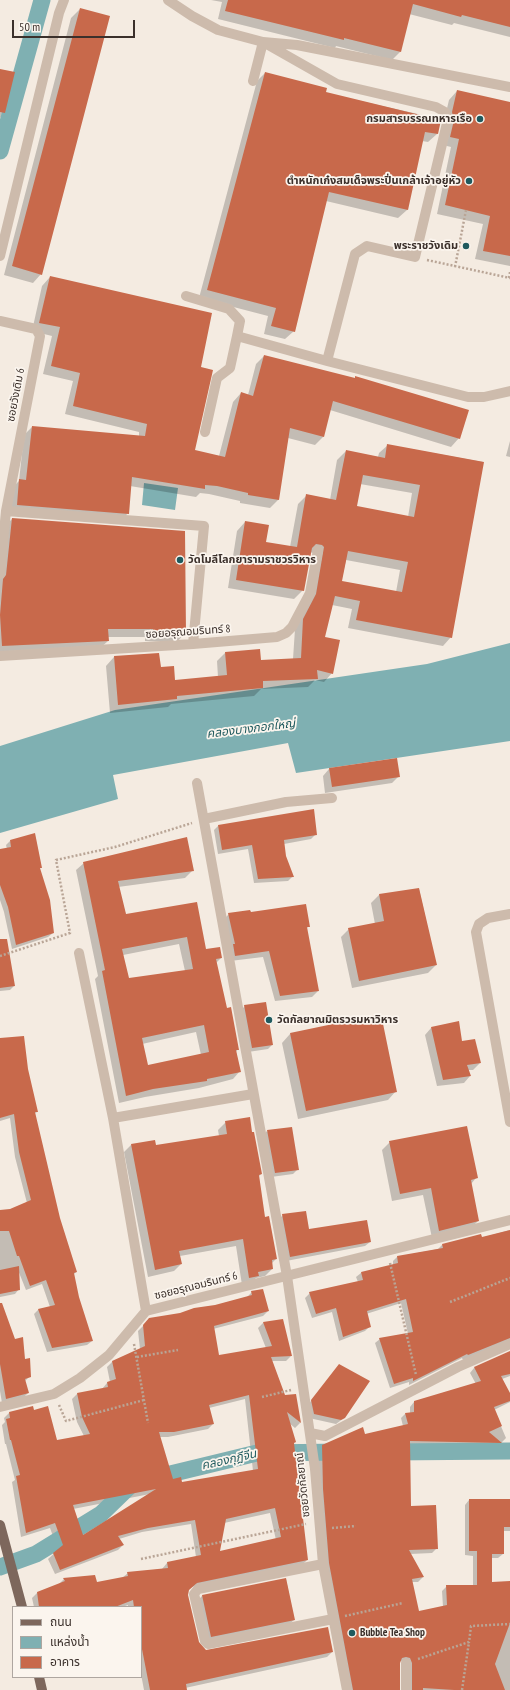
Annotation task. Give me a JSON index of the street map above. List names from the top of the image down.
{
  "streets": {
    "street": [
      "ซอยวังเดิม 6",
      "ซอยอรุณอมรินทร์ 8",
      "ซอยอรุณอมรินทร์ 6",
      "ซอยวัดกัลยาณ์"
    ]
  },
  "crossings": [
    ["ซอยอรุณอมรินทร์ 6", "ซอยวัดกัลยาณ์"]
  ],
  "water": ["คลองบางกอกใหญ่", "คลองกุฎีจีน"],
  "places": [
    "กรมสารบรรณทหารเรือ",
    "ตำหนักเก๋งสมเด็จพระปิ่นเกล้าเจ้าอยู่หัว",
    "พระราชวังเดิม",
    "วัดโมลีโลกยารามราชวรวิหาร",
    "วัดกัลยาณมิตรวรมหาวิหาร",
    "Bubble Tea Shop"
  ],
  "legend": ["ถนน", "แหล่งน้ำ", "อาคาร"],
  "scale_bar": "50 m"
}
